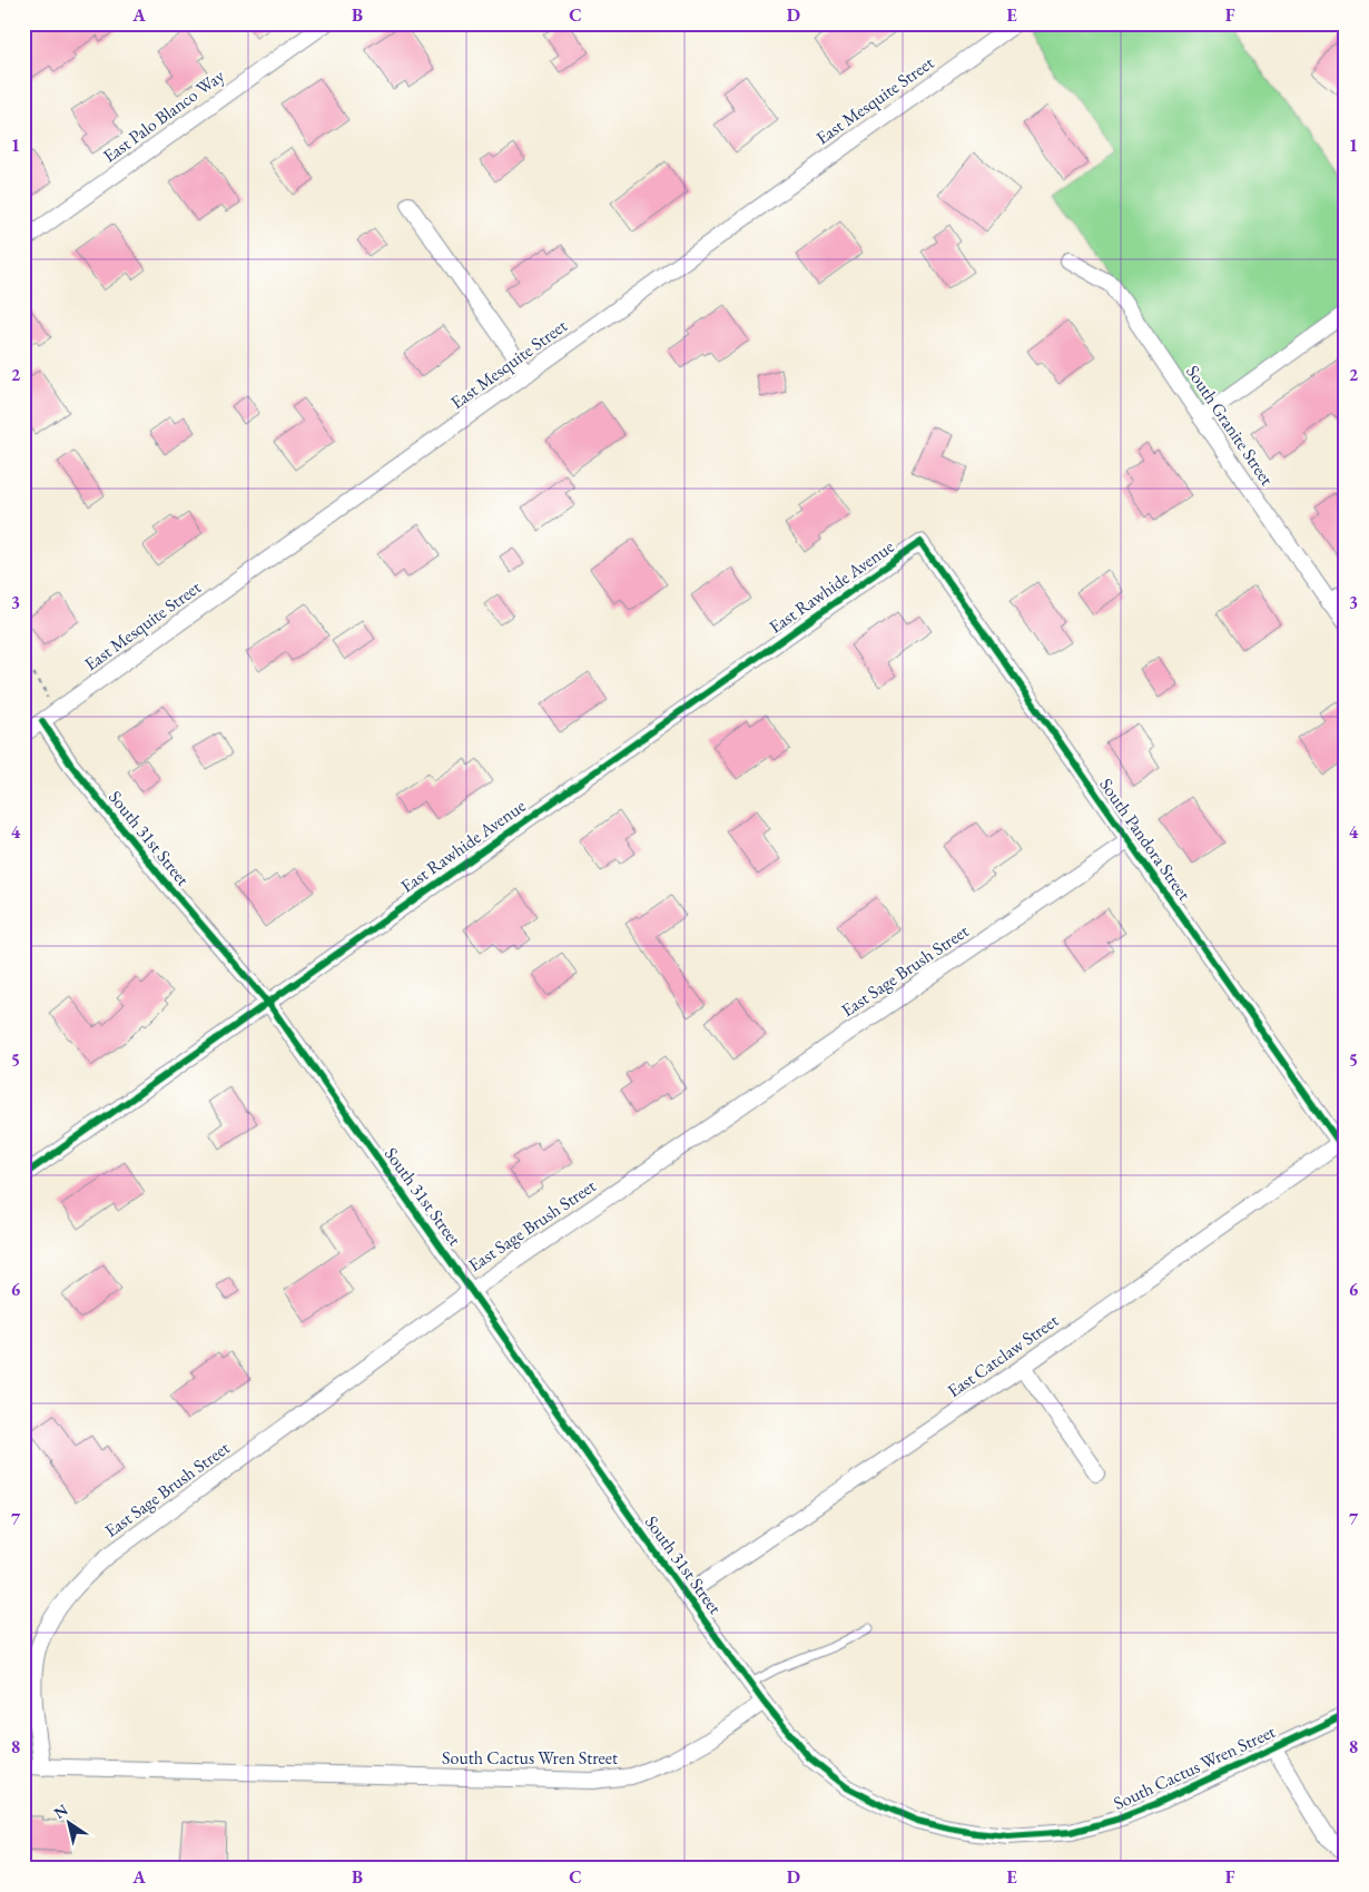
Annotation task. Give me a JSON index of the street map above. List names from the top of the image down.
{
  "streets": {
    "street": [
      "East Mesquite Street",
      "East Palo Blanco Way",
      "South Granite Street",
      "East Rawhide Avenue",
      "South 31st Street",
      "South Pandora Street",
      "East Sage Brush Street",
      "East Catclaw Street",
      "South Cactus Wren Street"
    ]
  },
  "crossings": [
    ["East Mesquite Street", "South 31st Street"],
    ["East Rawhide Avenue", "South 31st Street"],
    ["East Rawhide Avenue", "South Pandora Street"],
    ["South 31st Street", "East Sage Brush Street"],
    ["South 31st Street", "East Catclaw Street"],
    ["South 31st Street", "South Cactus Wren Street"],
    ["South Pandora Street", "East Sage Brush Street"],
    ["South Pandora Street", "East Catclaw Street"],
    ["East Sage Brush Street", "South Cactus Wren Street"]
  ],
  "north": "top left",
  "grid": {
    "columns": [
      "A",
      "B",
      "C",
      "D",
      "E",
      "F"
    ],
    "rows": [
      "1",
      "2",
      "3",
      "4",
      "5",
      "6",
      "7",
      "8"
    ]
  }
}
